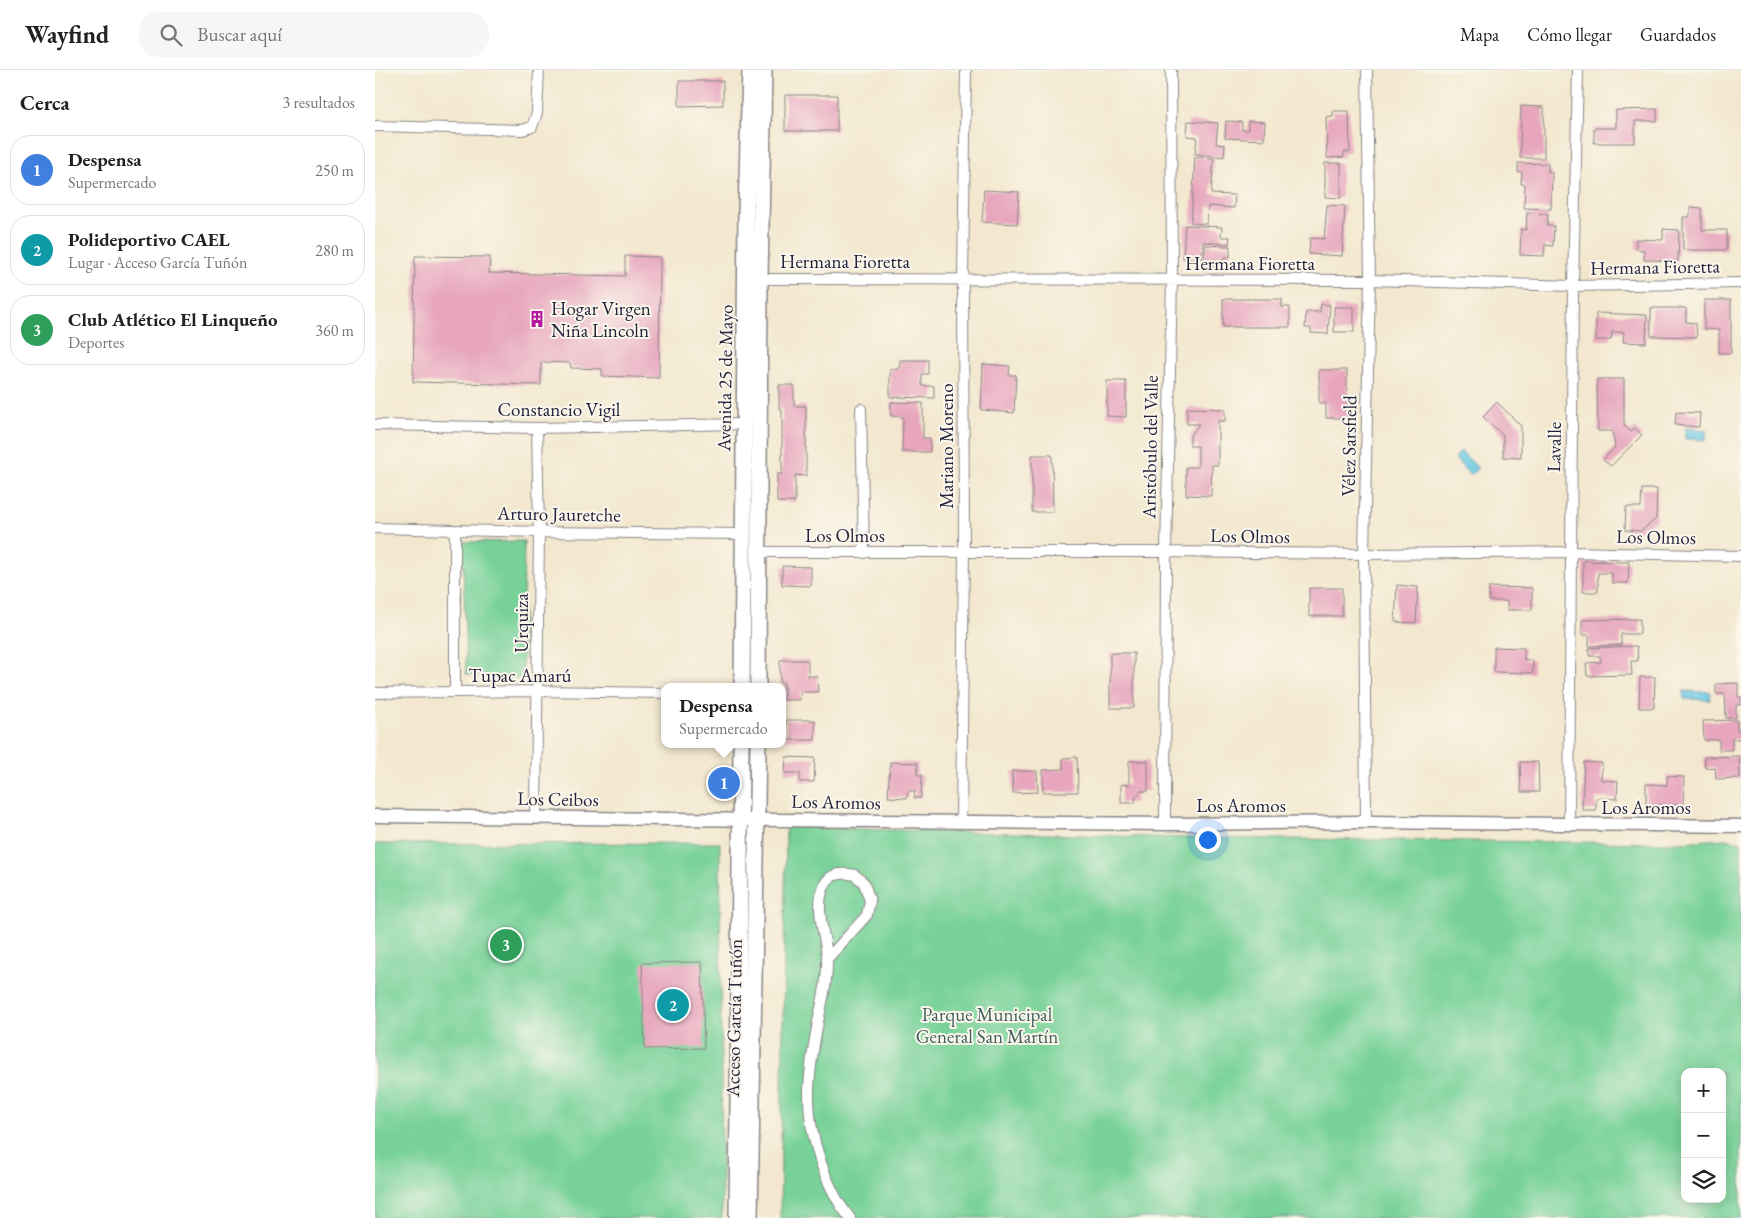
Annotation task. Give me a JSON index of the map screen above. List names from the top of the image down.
{
  "streets": {
    "main road": ["Avenida 25 de Mayo", "Acceso García Tuñón"],
    "street": [
      "Hermana Fioretta",
      "Constancio Vigil",
      "Mariano Moreno",
      "Vélez Sarsfield",
      "Aristóbulo del Valle",
      "Lavalle",
      "Arturo Jauretche",
      "Los Olmos",
      "Urquiza",
      "Tupac Amarú",
      "Los Ceibos",
      "Los Aromos"
    ]
  },
  "crossings": [
    ["Hermana Fioretta", "Avenida 25 de Mayo"],
    ["Hermana Fioretta", "Mariano Moreno"],
    ["Hermana Fioretta", "Vélez Sarsfield"],
    ["Hermana Fioretta", "Aristóbulo del Valle"],
    ["Hermana Fioretta", "Lavalle"],
    ["Avenida 25 de Mayo", "Constancio Vigil"],
    ["Avenida 25 de Mayo", "Arturo Jauretche"],
    ["Avenida 25 de Mayo", "Los Olmos"],
    ["Constancio Vigil", "Urquiza"],
    ["Mariano Moreno", "Los Olmos"],
    ["Mariano Moreno", "Los Aromos"],
    ["Vélez Sarsfield", "Los Olmos"],
    ["Vélez Sarsfield", "Los Aromos"],
    ["Aristóbulo del Valle", "Los Olmos"],
    ["Aristóbulo del Valle", "Los Aromos"],
    ["Lavalle", "Los Olmos"],
    ["Lavalle", "Los Aromos"],
    ["Arturo Jauretche", "Urquiza"],
    ["Urquiza", "Tupac Amarú"],
    ["Urquiza", "Los Ceibos"],
    ["Los Ceibos", "Los Aromos"],
    ["Los Ceibos", "Acceso García Tuñón"],
    ["Los Aromos", "Acceso García Tuñón"]
  ],
  "parks": ["Parque Municipal General San Martín"],
  "places": {
    "building": ["Hogar Virgen Niña Lincoln"]
  },
  "page": {
    "header": "Wayfind",
    "search": "Buscar aquí",
    "nav": ["Mapa", "Cómo llegar", "Guardados"],
    "heading": ["Cerca", "3 resultados"],
    "list": [
      {
        "mark": "1",
        "name": "Despensa",
        "note": "Supermercado",
        "value": "250 m"
      },
      {
        "mark": "2",
        "name": "Polideportivo CAEL",
        "note": "Lugar · Acceso García Tuñón",
        "value": "280 m"
      },
      {
        "mark": "3",
        "name": "Club Atlético El Linqueño",
        "note": "Deportes",
        "value": "360 m"
      }
    ],
    "popup": ["Despensa", "Supermercado"],
    "pins": ["1", "3", "2"],
    "map_buttons": ["+", "−"]
  }
}
